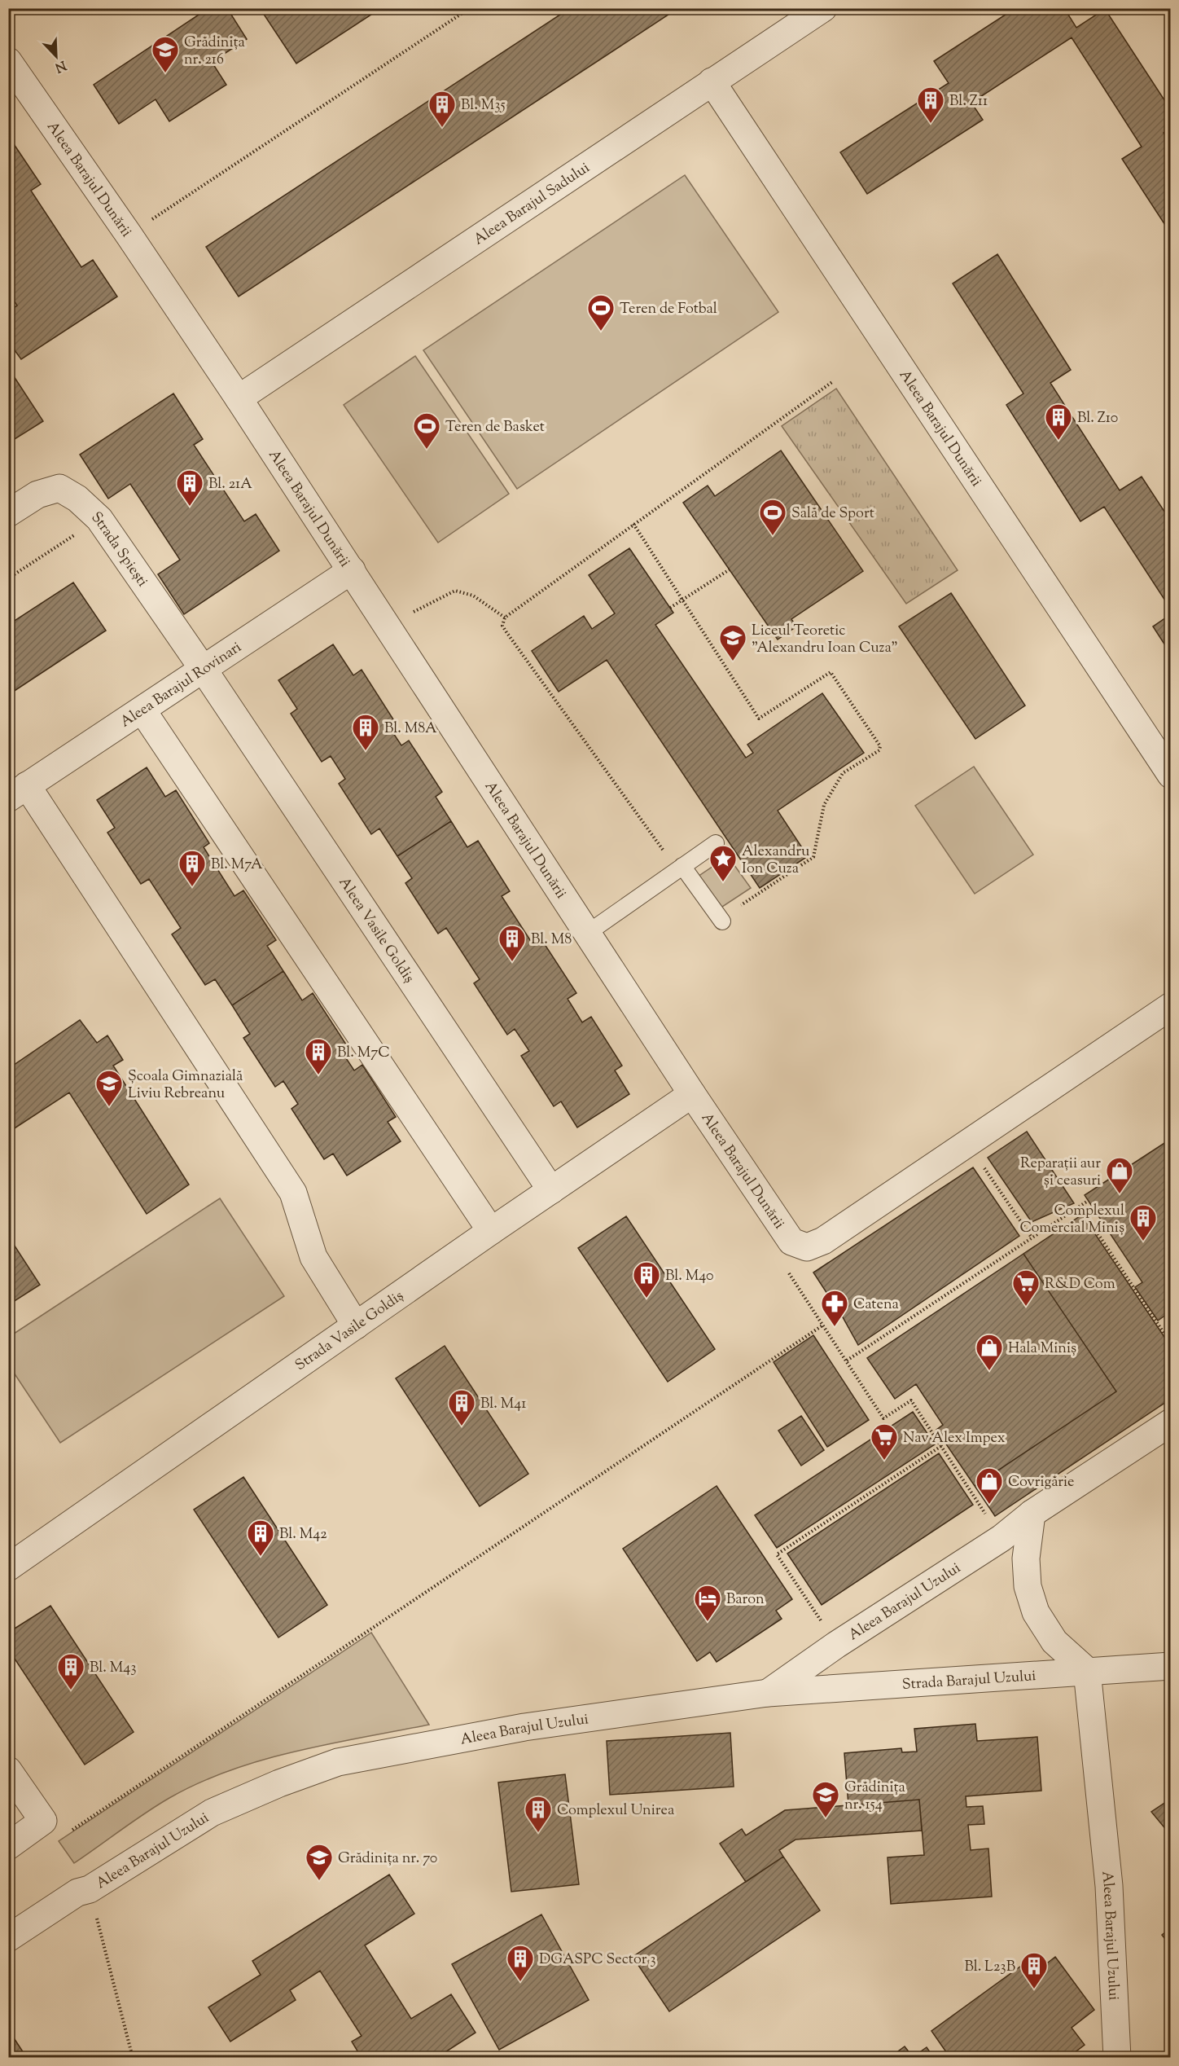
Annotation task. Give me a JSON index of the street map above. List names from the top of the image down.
{
  "streets": {
    "street": [
      "Aleea Barajul Dunării",
      "Aleea Barajul Sadului",
      "Strada Spiești",
      "Aleea Barajul Rovinari",
      "Aleea Vasile Goldiș",
      "Strada Vasile Goldiș",
      "Aleea Barajul Uzului",
      "Strada Barajul Uzului"
    ]
  },
  "crossings": [
    ["Aleea Barajul Dunării", "Aleea Barajul Sadului"],
    ["Aleea Barajul Dunării", "Aleea Barajul Rovinari"],
    ["Aleea Barajul Dunării", "Strada Vasile Goldiș"],
    ["Strada Spiești", "Aleea Barajul Rovinari"],
    ["Strada Spiești", "Aleea Vasile Goldiș"],
    ["Aleea Barajul Rovinari", "Aleea Vasile Goldiș"],
    ["Aleea Vasile Goldiș", "Strada Vasile Goldiș"],
    ["Aleea Barajul Uzului", "Strada Barajul Uzului"]
  ],
  "places": {
    "school or university": [
      "Grădinița nr. 216",
      "Liceul Teoretic \"Alexandru Ioan Cuza\"",
      "Școala Gimnazială Liviu Rebreanu",
      "Grădinița nr. 154",
      "Grădinița nr. 70"
    ],
    "building": [
      "Bl. Z11",
      "Bl. M35",
      "Bl. Z10",
      "Bl. 21A",
      "Bl. M8A",
      "Bl. M7A",
      "Bl. M8",
      "Bl. M7C",
      "Complexul Comercial Miniș",
      "Bl. M40",
      "Bl. M41",
      "Bl. M42",
      "Bl. M43",
      "Complexul Unirea",
      "DGASPC Sector 3",
      "Bl. L23B"
    ],
    "sports": ["Teren de Fotbal", "Teren de Basket", "Sală de Sport"],
    "place": ["Alexandru Ion Cuza"],
    "shop": ["Reparații aur și ceasuri", "Hala Miniș", "Covrigărie"],
    "supermarket": ["R&D Com", "Nav Alex Impex"],
    "pharmacy": ["Catena"],
    "hotel": ["Baron"]
  },
  "north": "bottom right"
}
